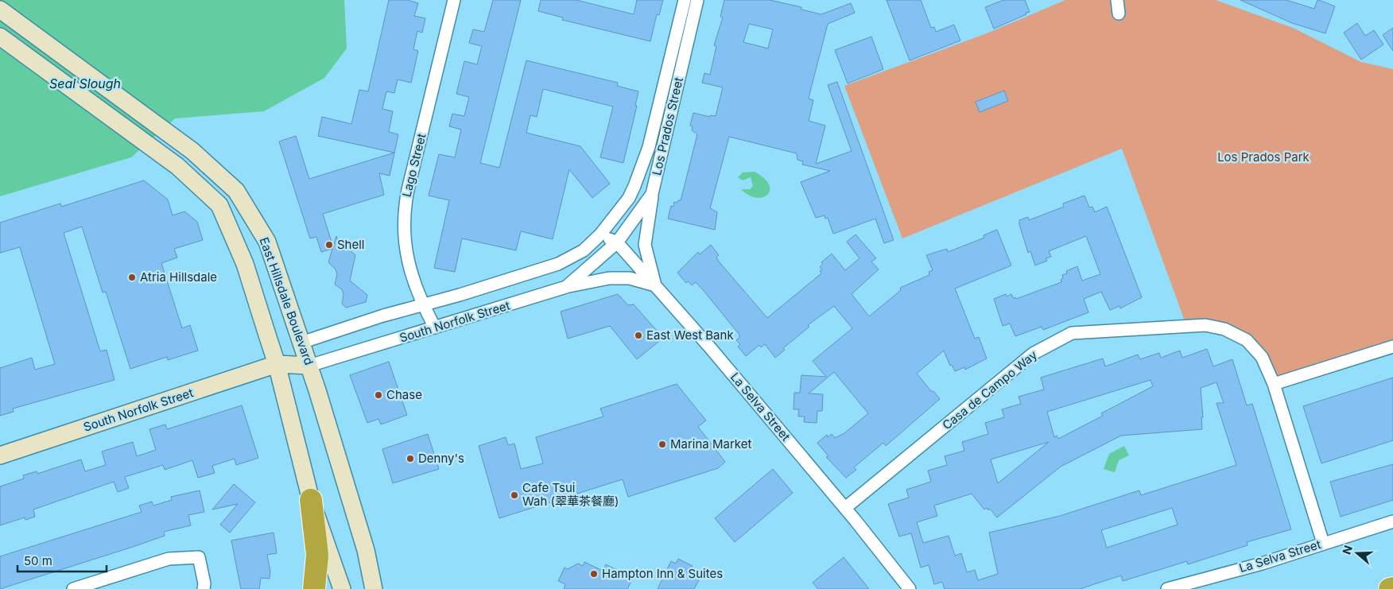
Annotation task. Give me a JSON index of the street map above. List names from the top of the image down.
{
  "streets": {
    "main road": ["East Hillsdale Boulevard", "South Norfolk Street"],
    "street": [
      "Los Prados Street",
      "Lago Street",
      "Casa de Campo Way",
      "La Selva Street"
    ]
  },
  "crossings": [
    ["Los Prados Street", "South Norfolk Street"],
    ["Los Prados Street", "La Selva Street"],
    ["Lago Street", "South Norfolk Street"],
    ["East Hillsdale Boulevard", "South Norfolk Street"],
    ["South Norfolk Street", "La Selva Street"],
    ["Casa de Campo Way", "La Selva Street"]
  ],
  "water": ["Seal Slough"],
  "parks": ["Los Prados Park"],
  "places": [
    "Shell",
    "Atria Hillsdale",
    "East West Bank",
    "Chase",
    "Marina Market",
    "Denny's",
    "Cafe Tsui Wah (翠華茶餐廳)",
    "Hampton Inn & Suites"
  ],
  "scale_bar": "50 m",
  "north": "left"
}
